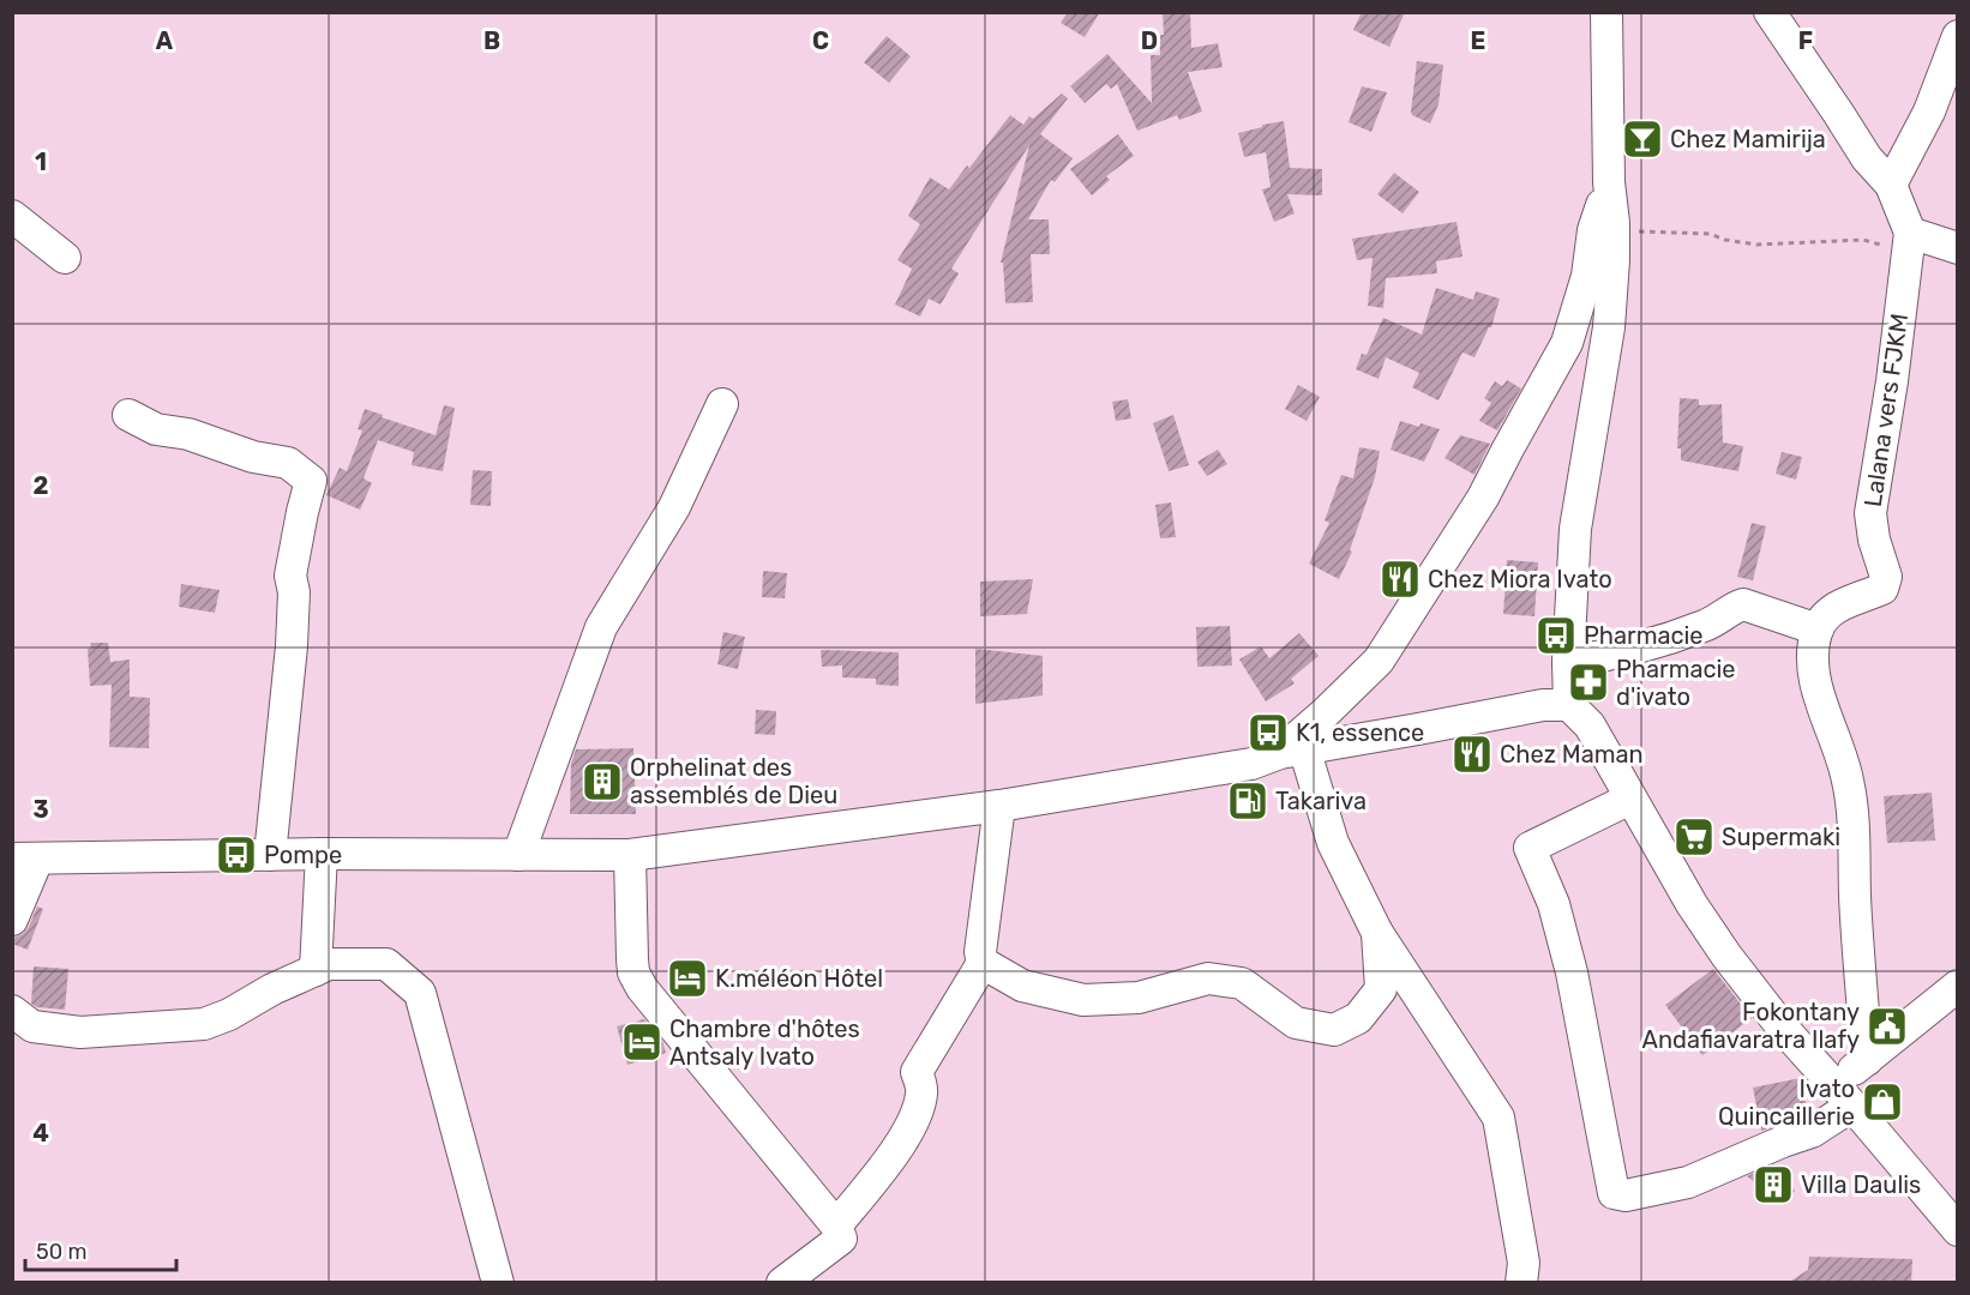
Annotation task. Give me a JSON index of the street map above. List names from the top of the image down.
{
  "streets": {
    "street": ["Lalana vers FJKM"]
  },
  "places": {
    "bar": ["Chez Mamirija"],
    "restaurant": ["Chez Miora Ivato", "Chez Maman"],
    "bus stop": ["Pharmacie", "K1, essence", "Pompe"],
    "pharmacy": ["Pharmacie d'ivato"],
    "building": ["Orphelinat des assemblés de Dieu", "Villa Daulis"],
    "fuel station": ["Takariva"],
    "supermarket": ["Supermaki"],
    "hotel": ["K.méléon Hôtel", "Chambre d'hôtes Antsaly Ivato"],
    "public building": ["Fokontany Andafiavaratra Ilafy"],
    "shop": ["Ivato Quincaillerie"]
  },
  "scale_bar": "50 m",
  "grid": {
    "columns": [
      "A",
      "B",
      "C",
      "D",
      "E",
      "F"
    ],
    "rows": [
      "1",
      "2",
      "3",
      "4"
    ]
  }
}
